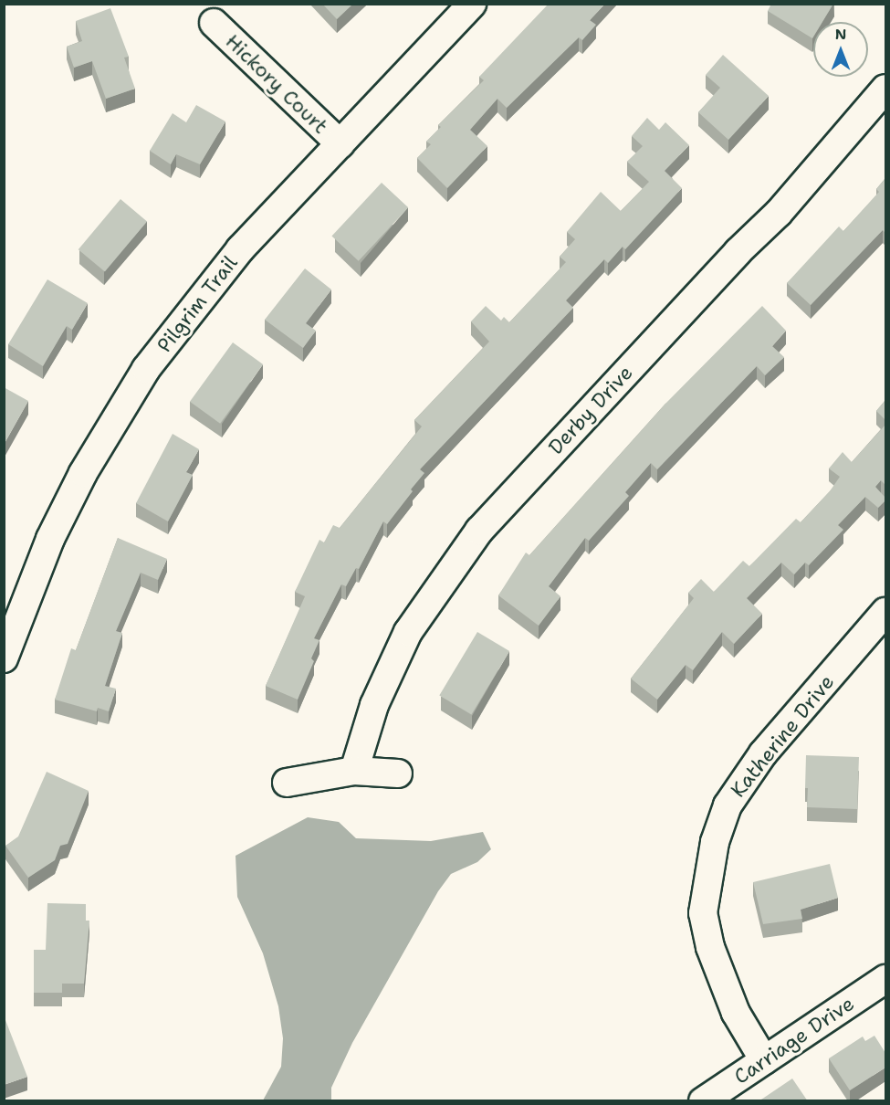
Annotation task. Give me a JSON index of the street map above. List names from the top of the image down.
{
  "streets": {
    "street": [
      "Hickory Court",
      "Pilgrim Trail",
      "Derby Drive",
      "Katherine Drive",
      "Carriage Drive"
    ]
  },
  "crossings": [
    ["Hickory Court", "Pilgrim Trail"],
    ["Katherine Drive", "Carriage Drive"]
  ],
  "north": "top"
}
